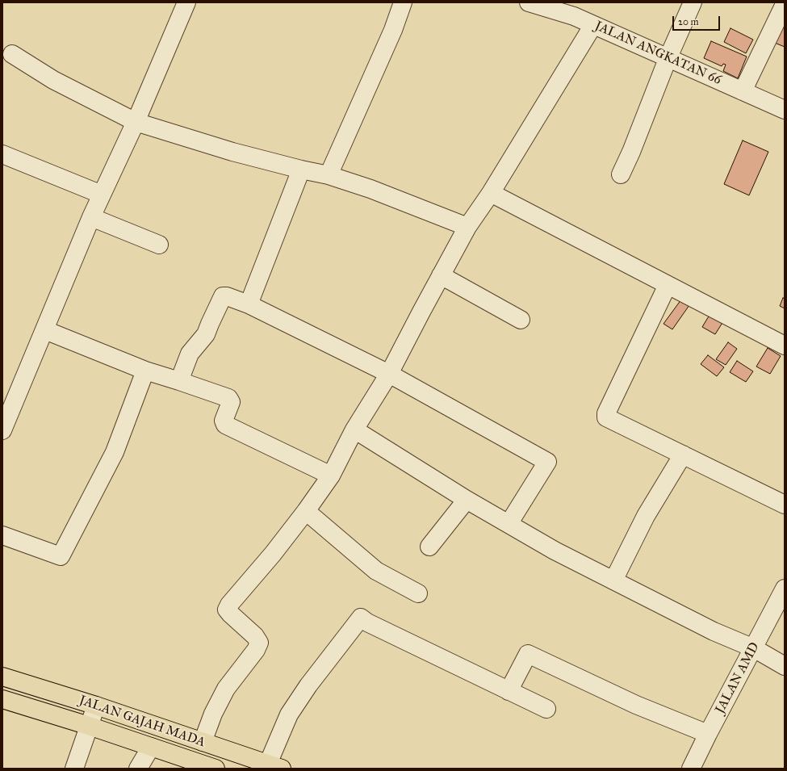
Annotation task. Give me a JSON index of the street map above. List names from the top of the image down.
{
  "streets": {
    "highway": ["JALAN GAJAH MADA"],
    "street": ["JALAN ANGKATAN 66", "JALAN AMD"]
  },
  "scale_bar": "20 m"
}
